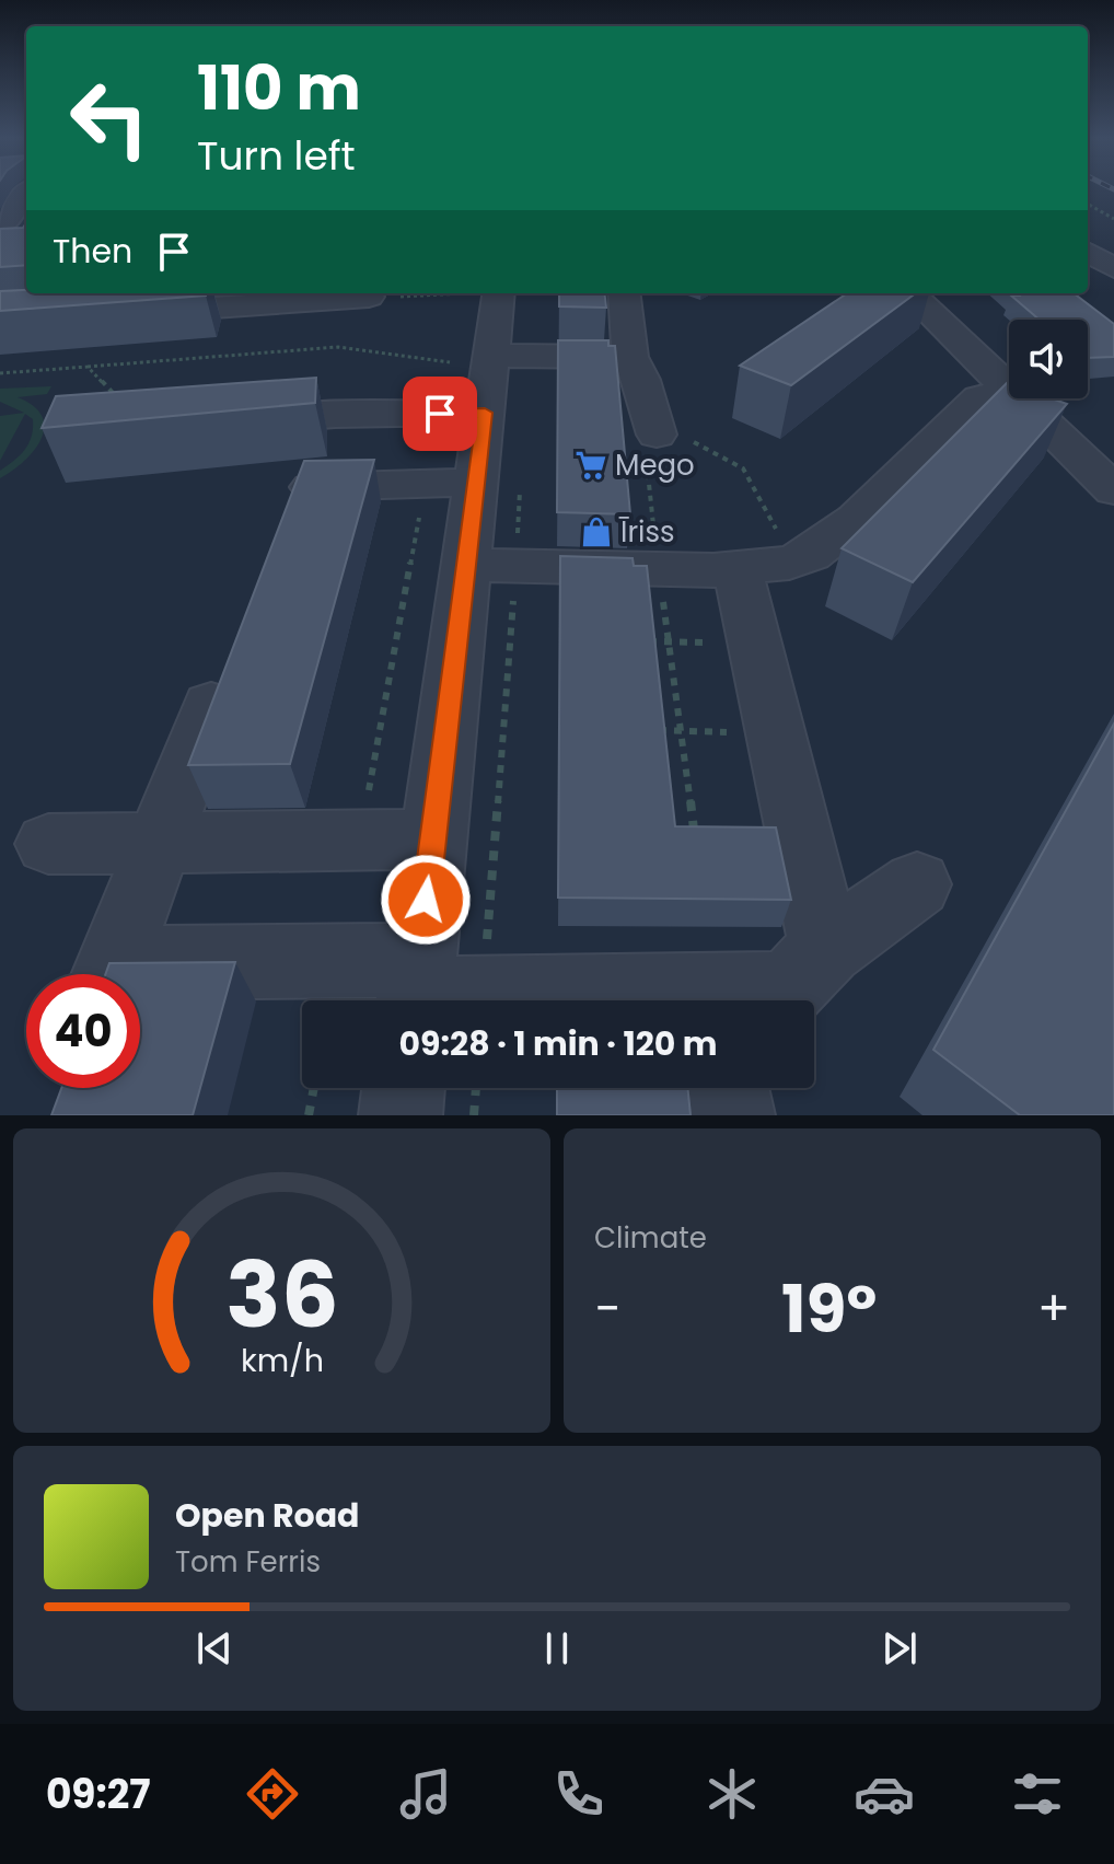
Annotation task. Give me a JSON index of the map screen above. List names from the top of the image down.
{
  "places": {
    "supermarket": ["Mego"],
    "shop": ["Īriss"]
  },
  "page": {
    "turn": ["110 m", "Turn left"],
    "then": "Then",
    "limit": "40",
    "trip": "09:28 · 1 min · 120 m",
    "tile": "Climate",
    "heat": ["−", "19°", "+"],
    "song": ["Open Road", "Tom Ferris"],
    "tabs": "09:27",
    "gauge": ["36", "km/h"]
  }
}
